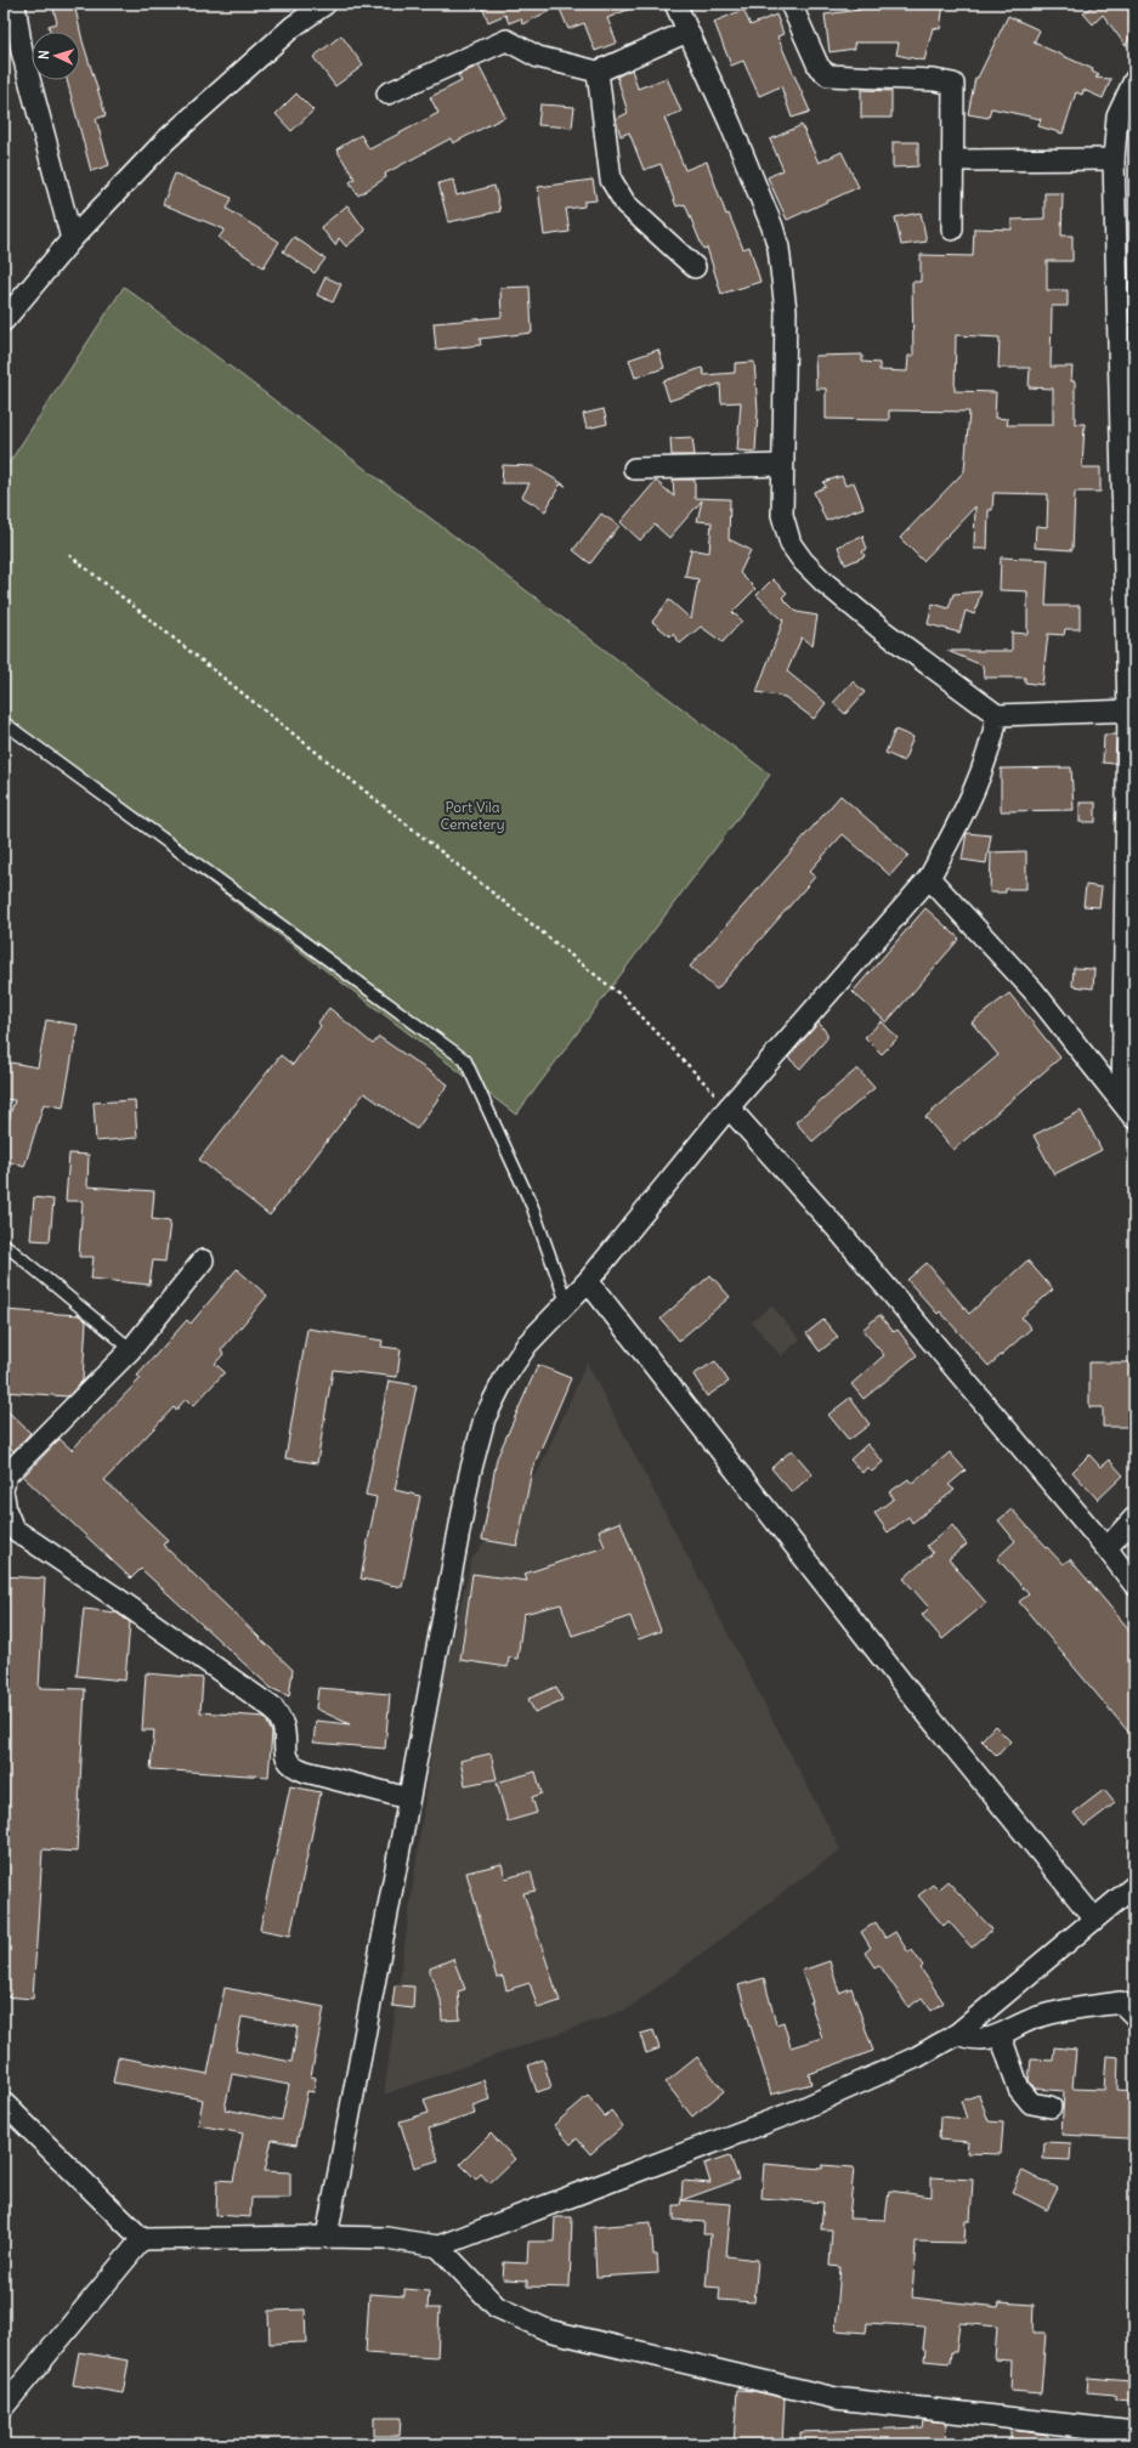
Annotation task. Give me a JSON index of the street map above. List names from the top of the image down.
{
  "parks": ["Port Vila Cemetery"],
  "north": "left"
}
